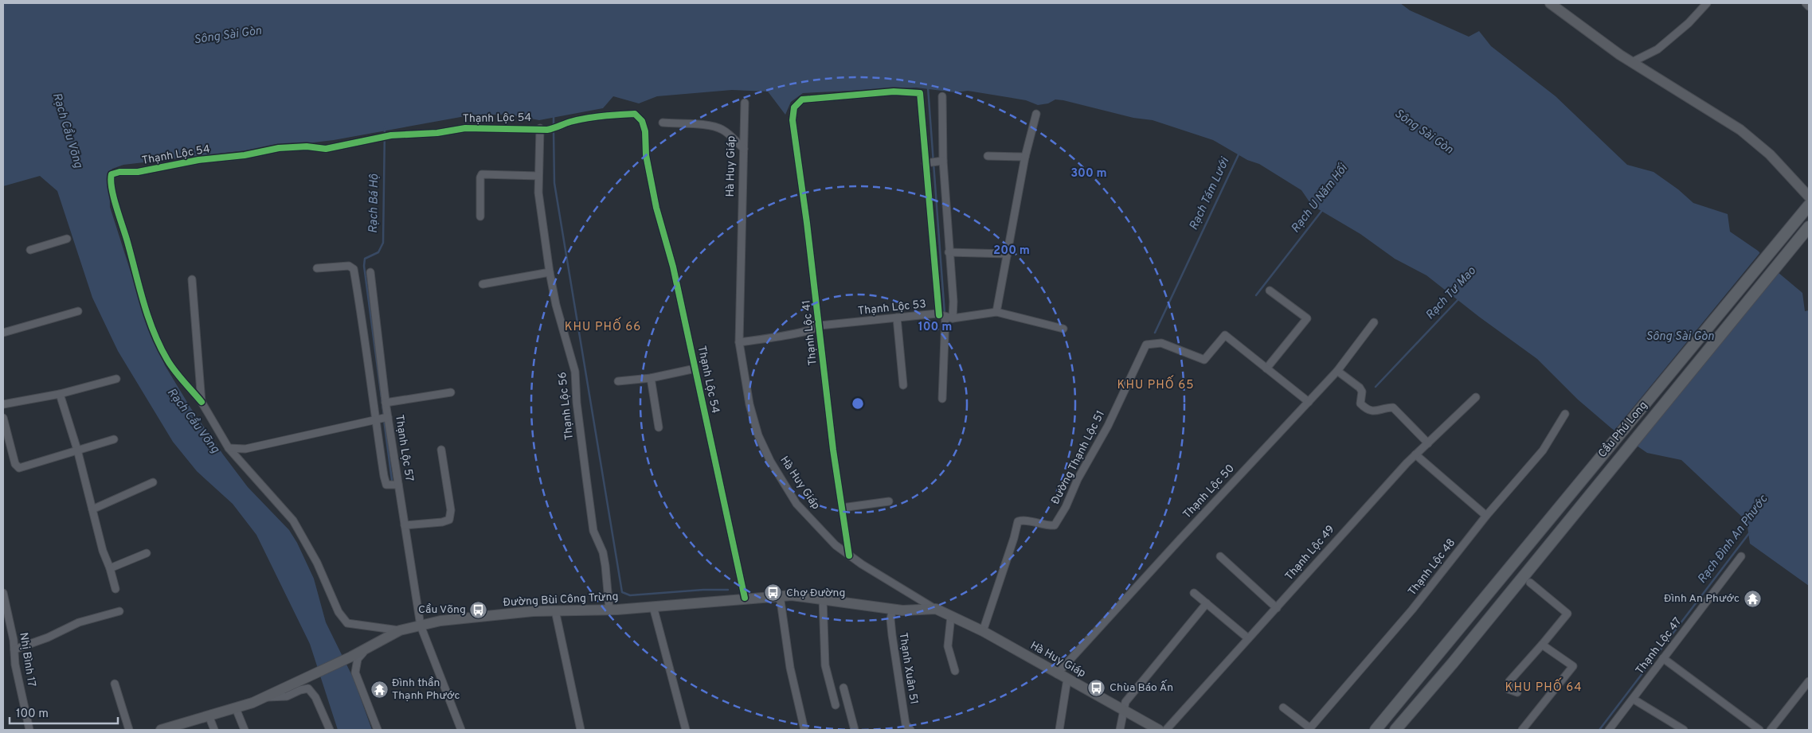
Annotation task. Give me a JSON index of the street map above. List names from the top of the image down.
{
  "streets": {
    "main road": ["Cầu Phú Long"],
    "street": [
      "Thạnh Lộc 54",
      "Hà Huy Giáp",
      "Thạnh Lộc 53",
      "Thạnh Lộc 41",
      "Thạnh Lộc 56",
      "Thạnh Lộc 57",
      "Đường Thạnh Lộc 51",
      "Thạnh Lộc 50",
      "Thạnh Lộc 49",
      "Thạnh Lộc 48",
      "Đường Bùi Công Trừng",
      "Thạnh Lộc 47",
      "Nhị Bình 17",
      "Thạnh Xuân 51"
    ]
  },
  "crossings": [
    ["Thạnh Lộc 54", "Thạnh Lộc 56"],
    ["Thạnh Lộc 54", "Đường Bùi Công Trừng"],
    ["Hà Huy Giáp", "Thạnh Lộc 53"],
    ["Hà Huy Giáp", "Thạnh Lộc 41"],
    ["Hà Huy Giáp", "Đường Thạnh Lộc 51"],
    ["Hà Huy Giáp", "Thạnh Lộc 50"],
    ["Hà Huy Giáp", "Đường Bùi Công Trừng"],
    ["Thạnh Lộc 53", "Thạnh Lộc 41"],
    ["Thạnh Lộc 56", "Đường Bùi Công Trừng"],
    ["Thạnh Lộc 57", "Đường Bùi Công Trừng"],
    ["Đường Bùi Công Trừng", "Thạnh Xuân 51"]
  ],
  "districts": ["KHU PHỐ 66", "KHU PHỐ 65", "KHU PHỐ 64"],
  "water": [
    "Sông Sài Gòn",
    "Rạch Cầu Võng",
    "Rạch Tám Lưới",
    "Rạch U Năm Hối",
    "Rạch Bá Hộ",
    "Rạch Tư Mao",
    "Rạch Đình An Phước"
  ],
  "places": {
    "bus stop": ["Chợ Đường", "Cầu Võng", "Chùa Báo Ấn"],
    "temple": ["Đình An Phước", "Đình thần Thạnh Phước"]
  },
  "scale_bar": "100 m",
  "rings": ["300 m", "200 m", "100 m"]
}
